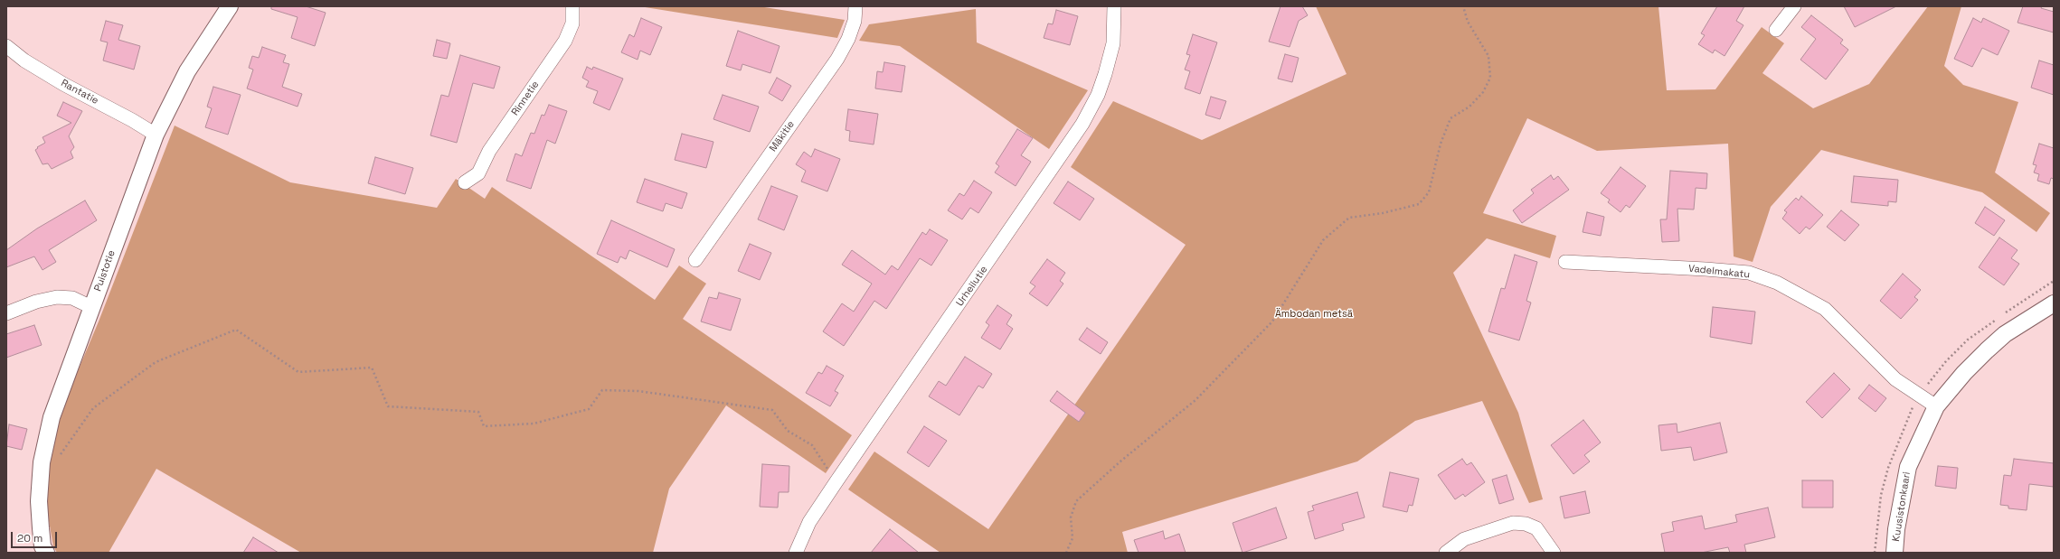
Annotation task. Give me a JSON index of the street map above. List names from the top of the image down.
{
  "streets": {
    "street": [
      "Rantatie",
      "Rinnetie",
      "Mäkitie",
      "Puistotie",
      "Vadelmakatu",
      "Urheilutie",
      "Kuusistonkaari"
    ]
  },
  "crossings": [
    ["Rantatie", "Puistotie"],
    ["Vadelmakatu", "Kuusistonkaari"]
  ],
  "parks": ["Ämbodan metsä"],
  "scale_bar": "20 m"
}
